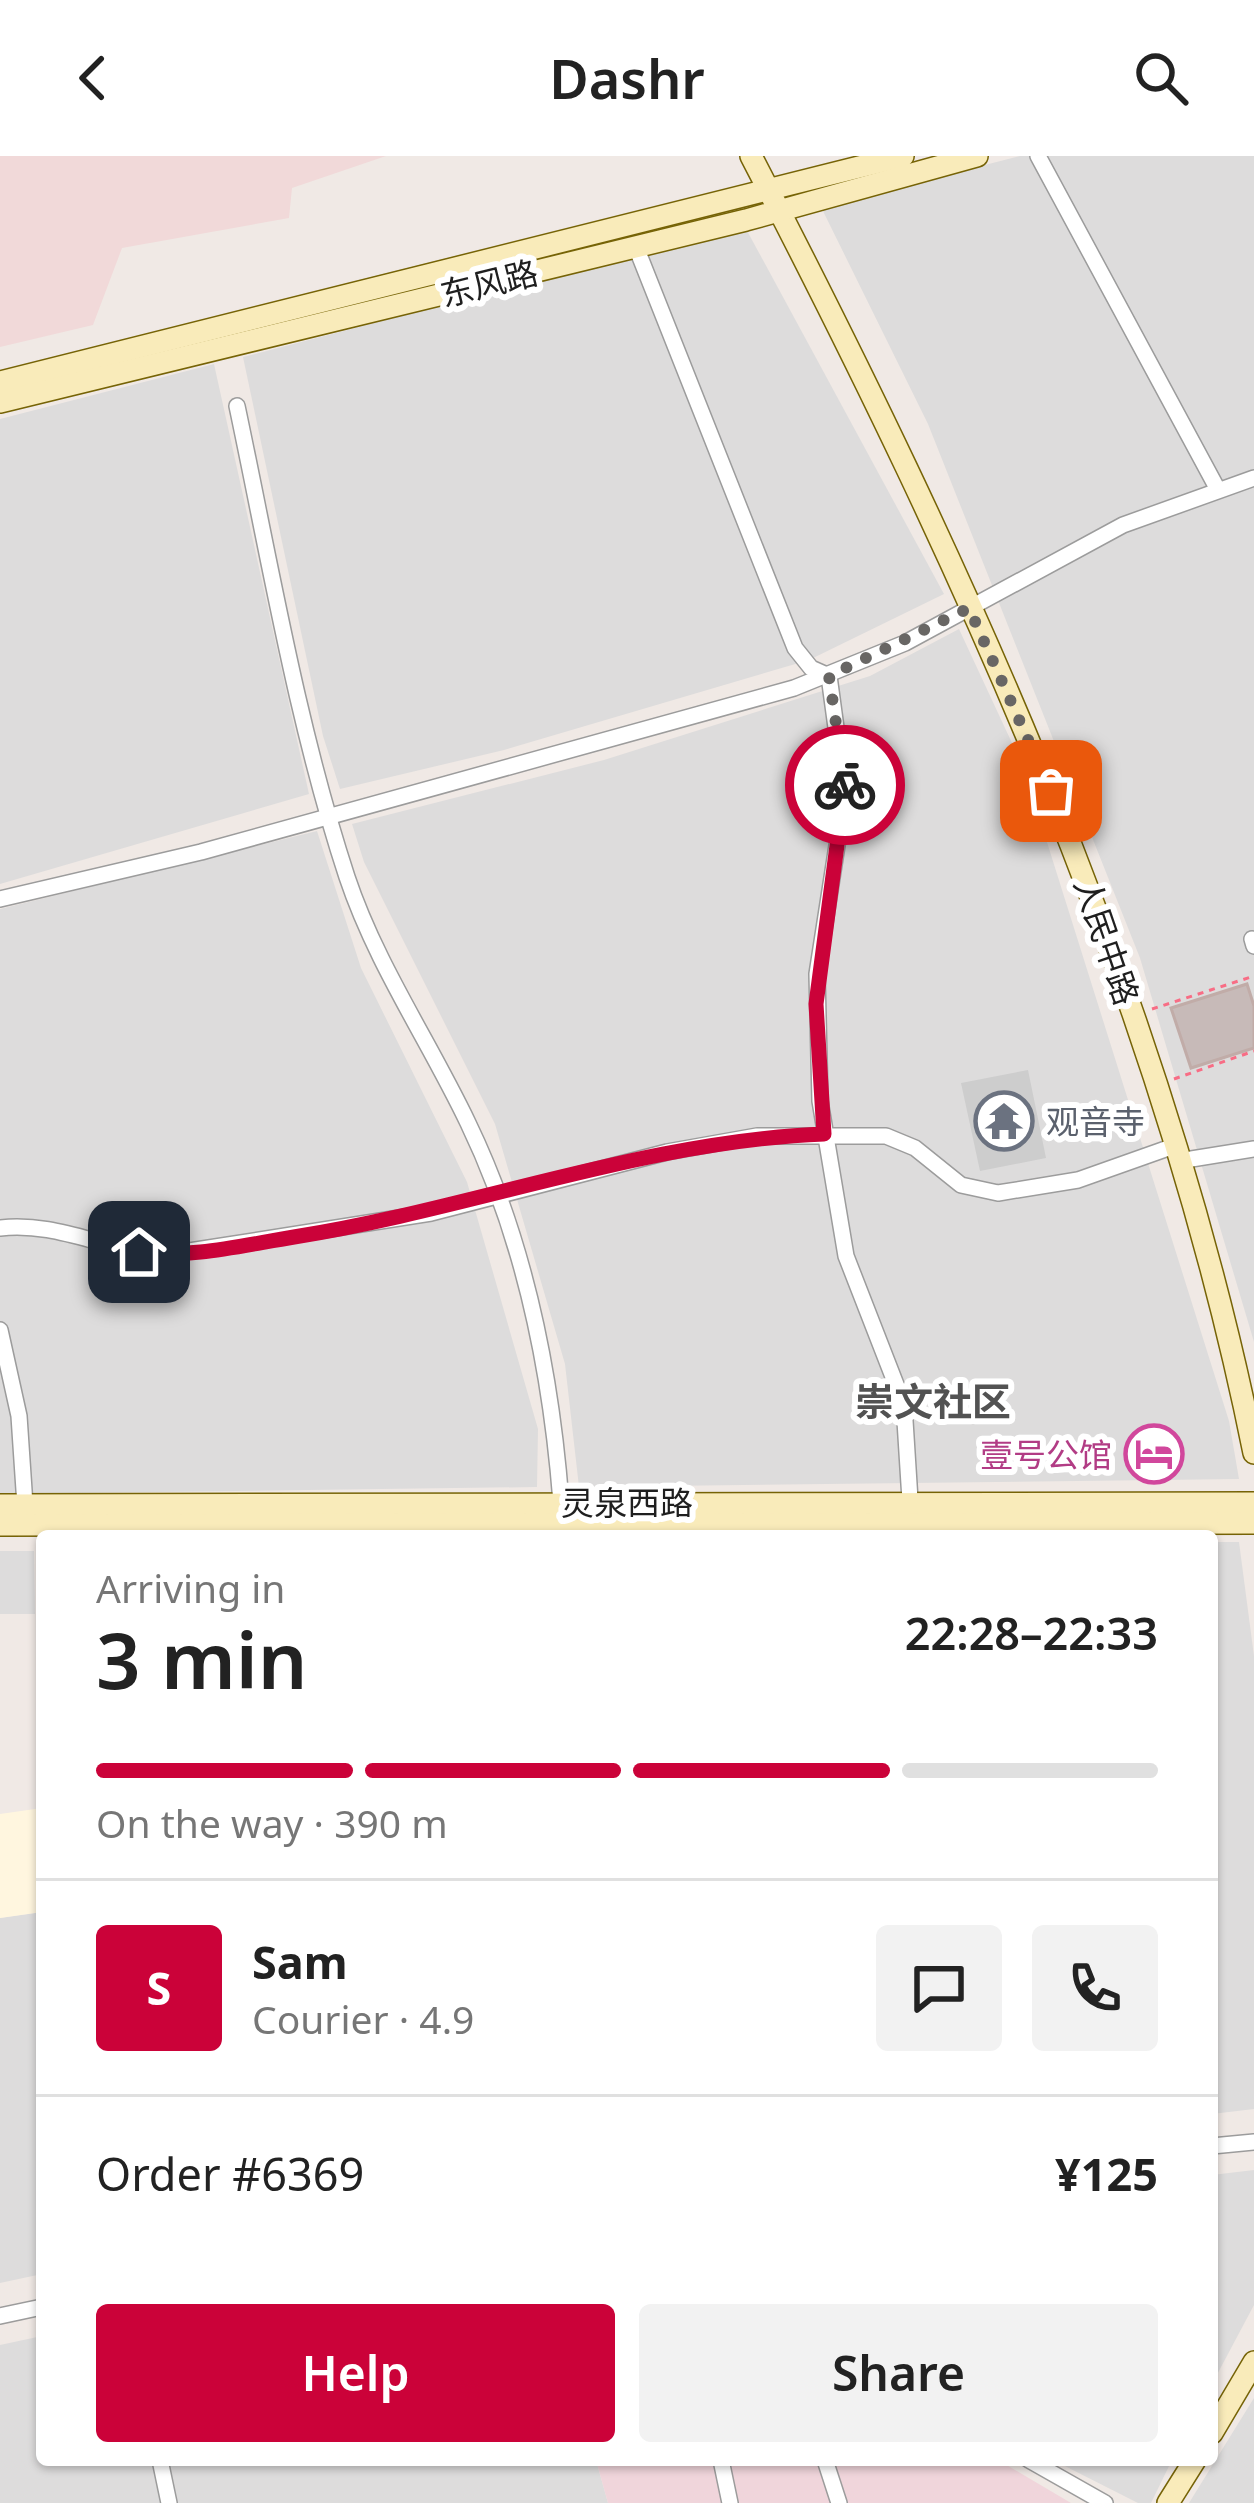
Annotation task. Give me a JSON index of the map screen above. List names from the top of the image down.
{
  "streets": {
    "street": ["东风路", "人民中路", "灵泉西路"]
  },
  "crossings": [
    ["东风路", "人民中路"]
  ],
  "districts": ["崇文社区"],
  "places": {
    "temple": ["观音寺"],
    "hotel": ["壹号公馆"]
  },
  "page": {
    "header": "Dashr",
    "heading": ["3 min", "Arriving in", "22:28–22:33"],
    "panel": [
      "Sam",
      "Courier · 4.9",
      "Order #6369",
      "¥125"
    ],
    "bar": "On the way · 390 m",
    "round": "S",
    "buttons": ["Help", "Share"]
  }
}
